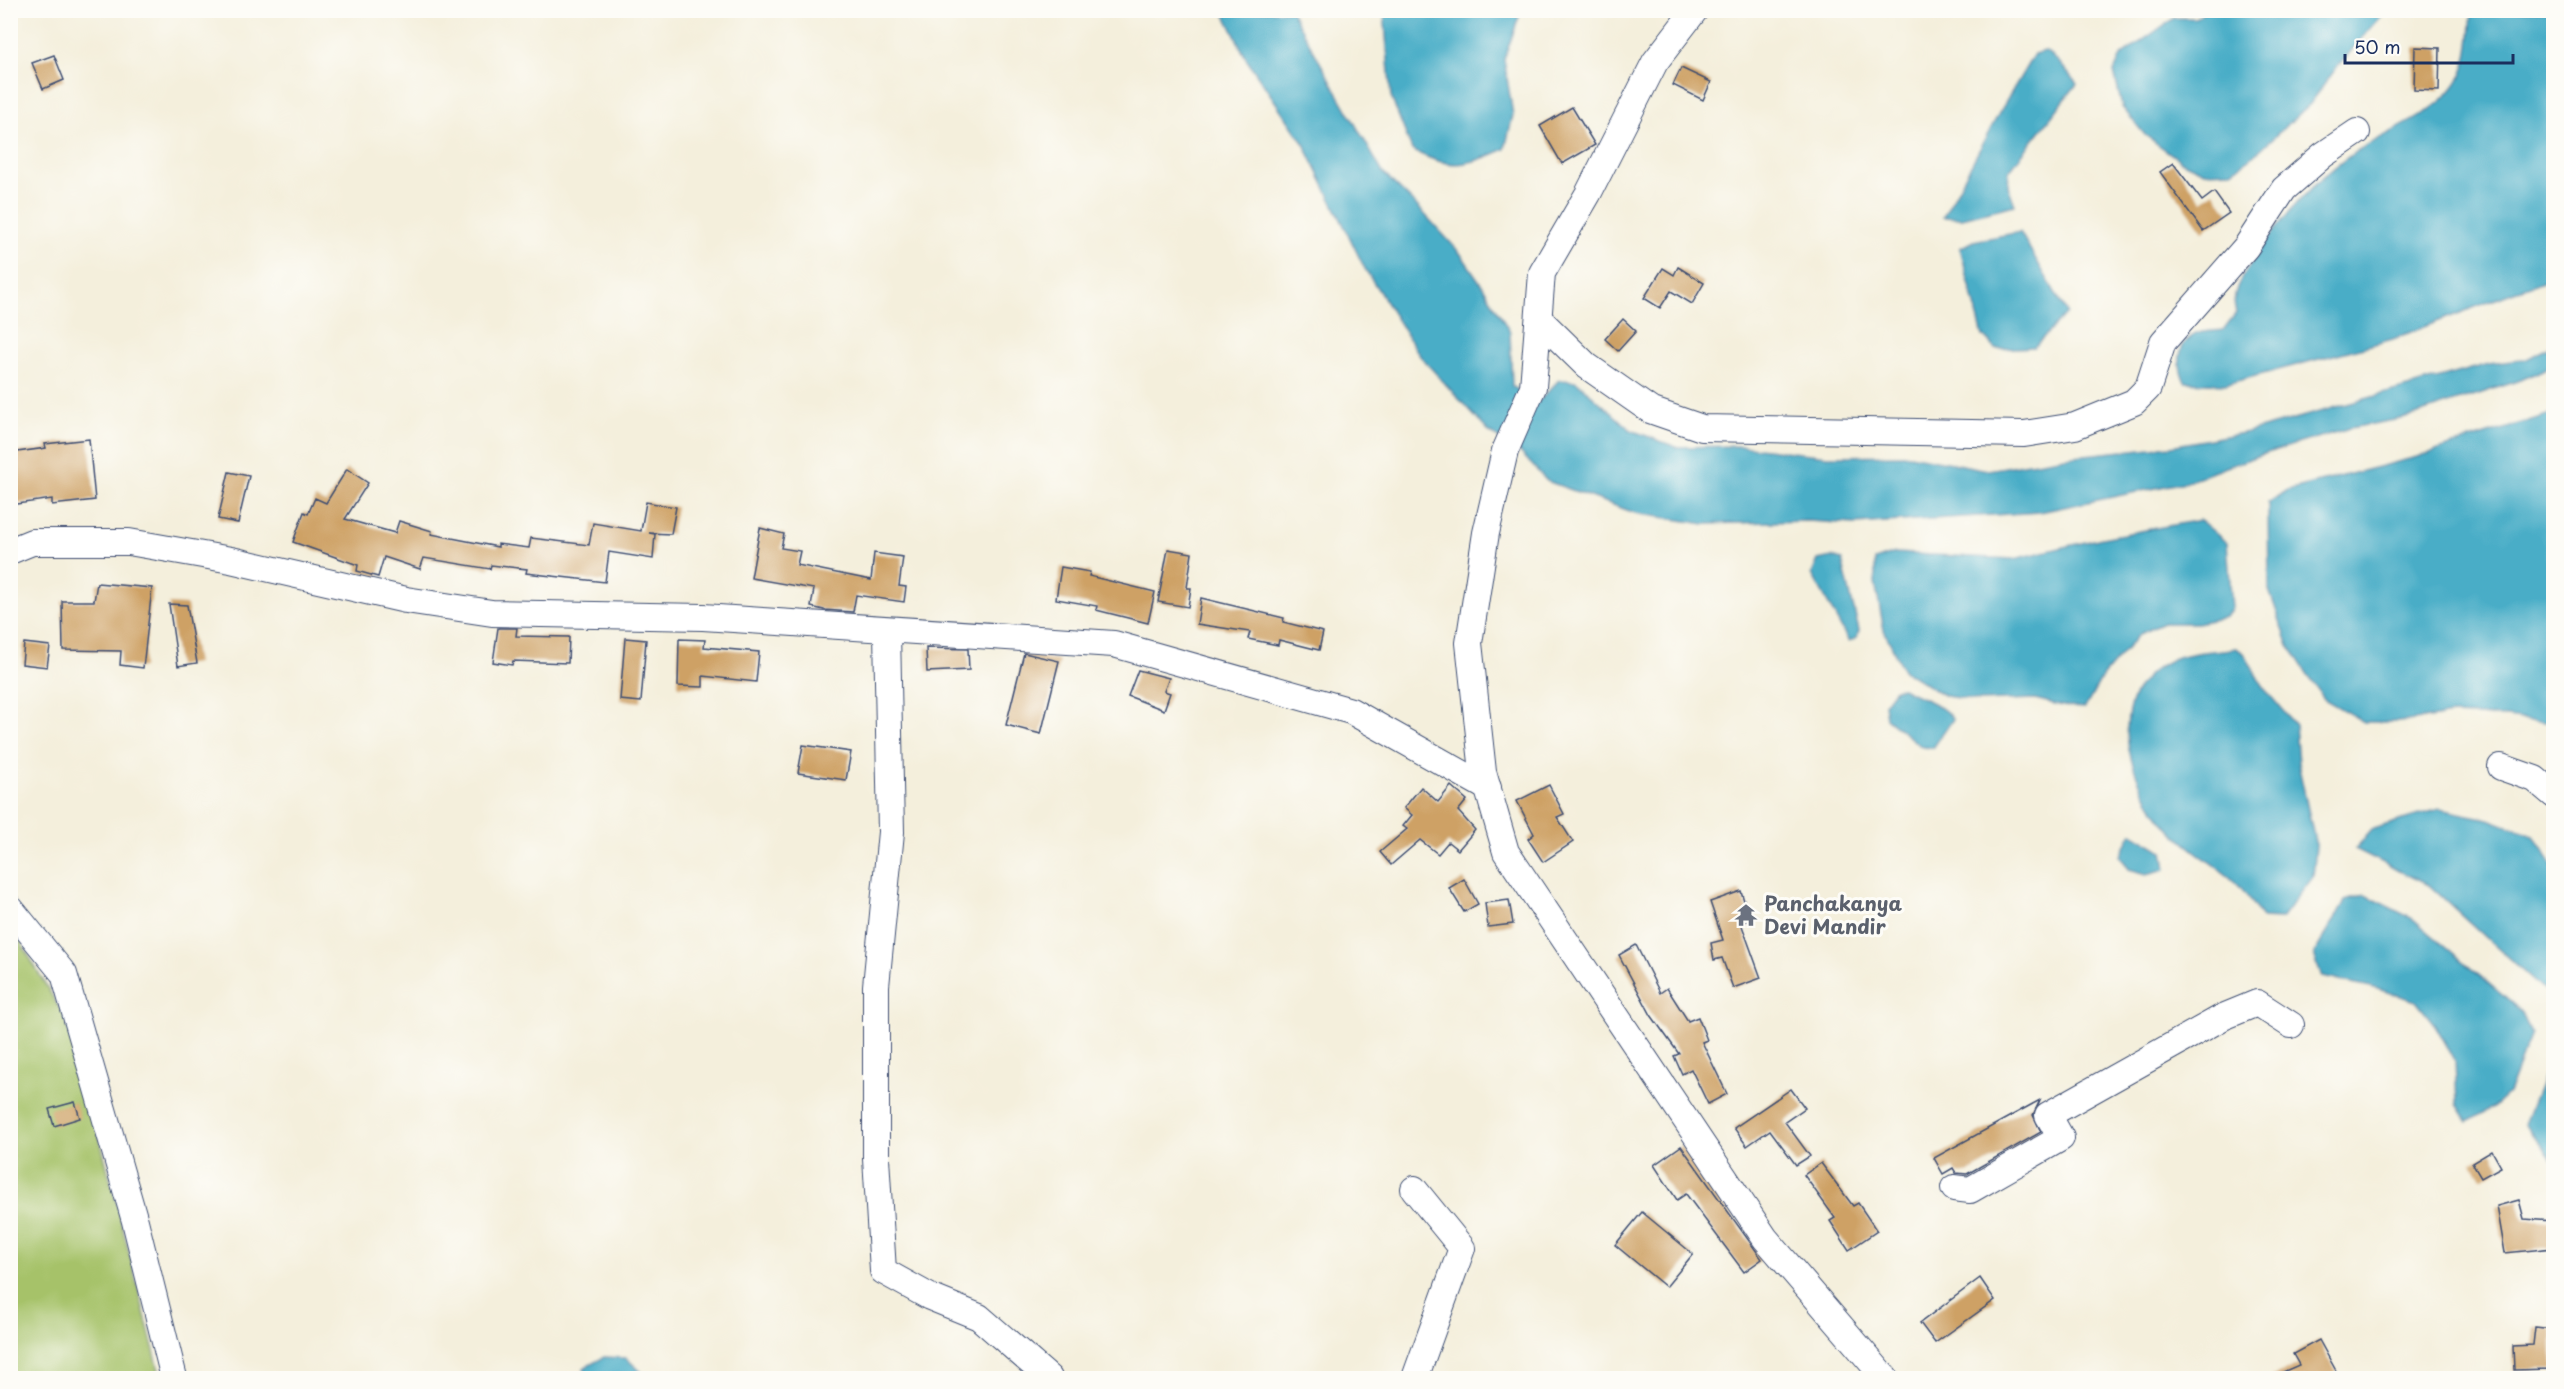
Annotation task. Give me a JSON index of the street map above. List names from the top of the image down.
{
  "places": {
    "temple": ["Panchakanya Devi Mandir"]
  },
  "scale_bar": "50 m"
}
